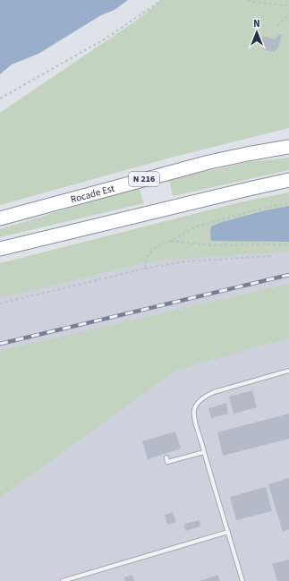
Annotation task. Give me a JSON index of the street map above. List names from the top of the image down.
{
  "streets": {
    "highway": ["N 216", "Rocade Est"]
  },
  "north": "top"
}
